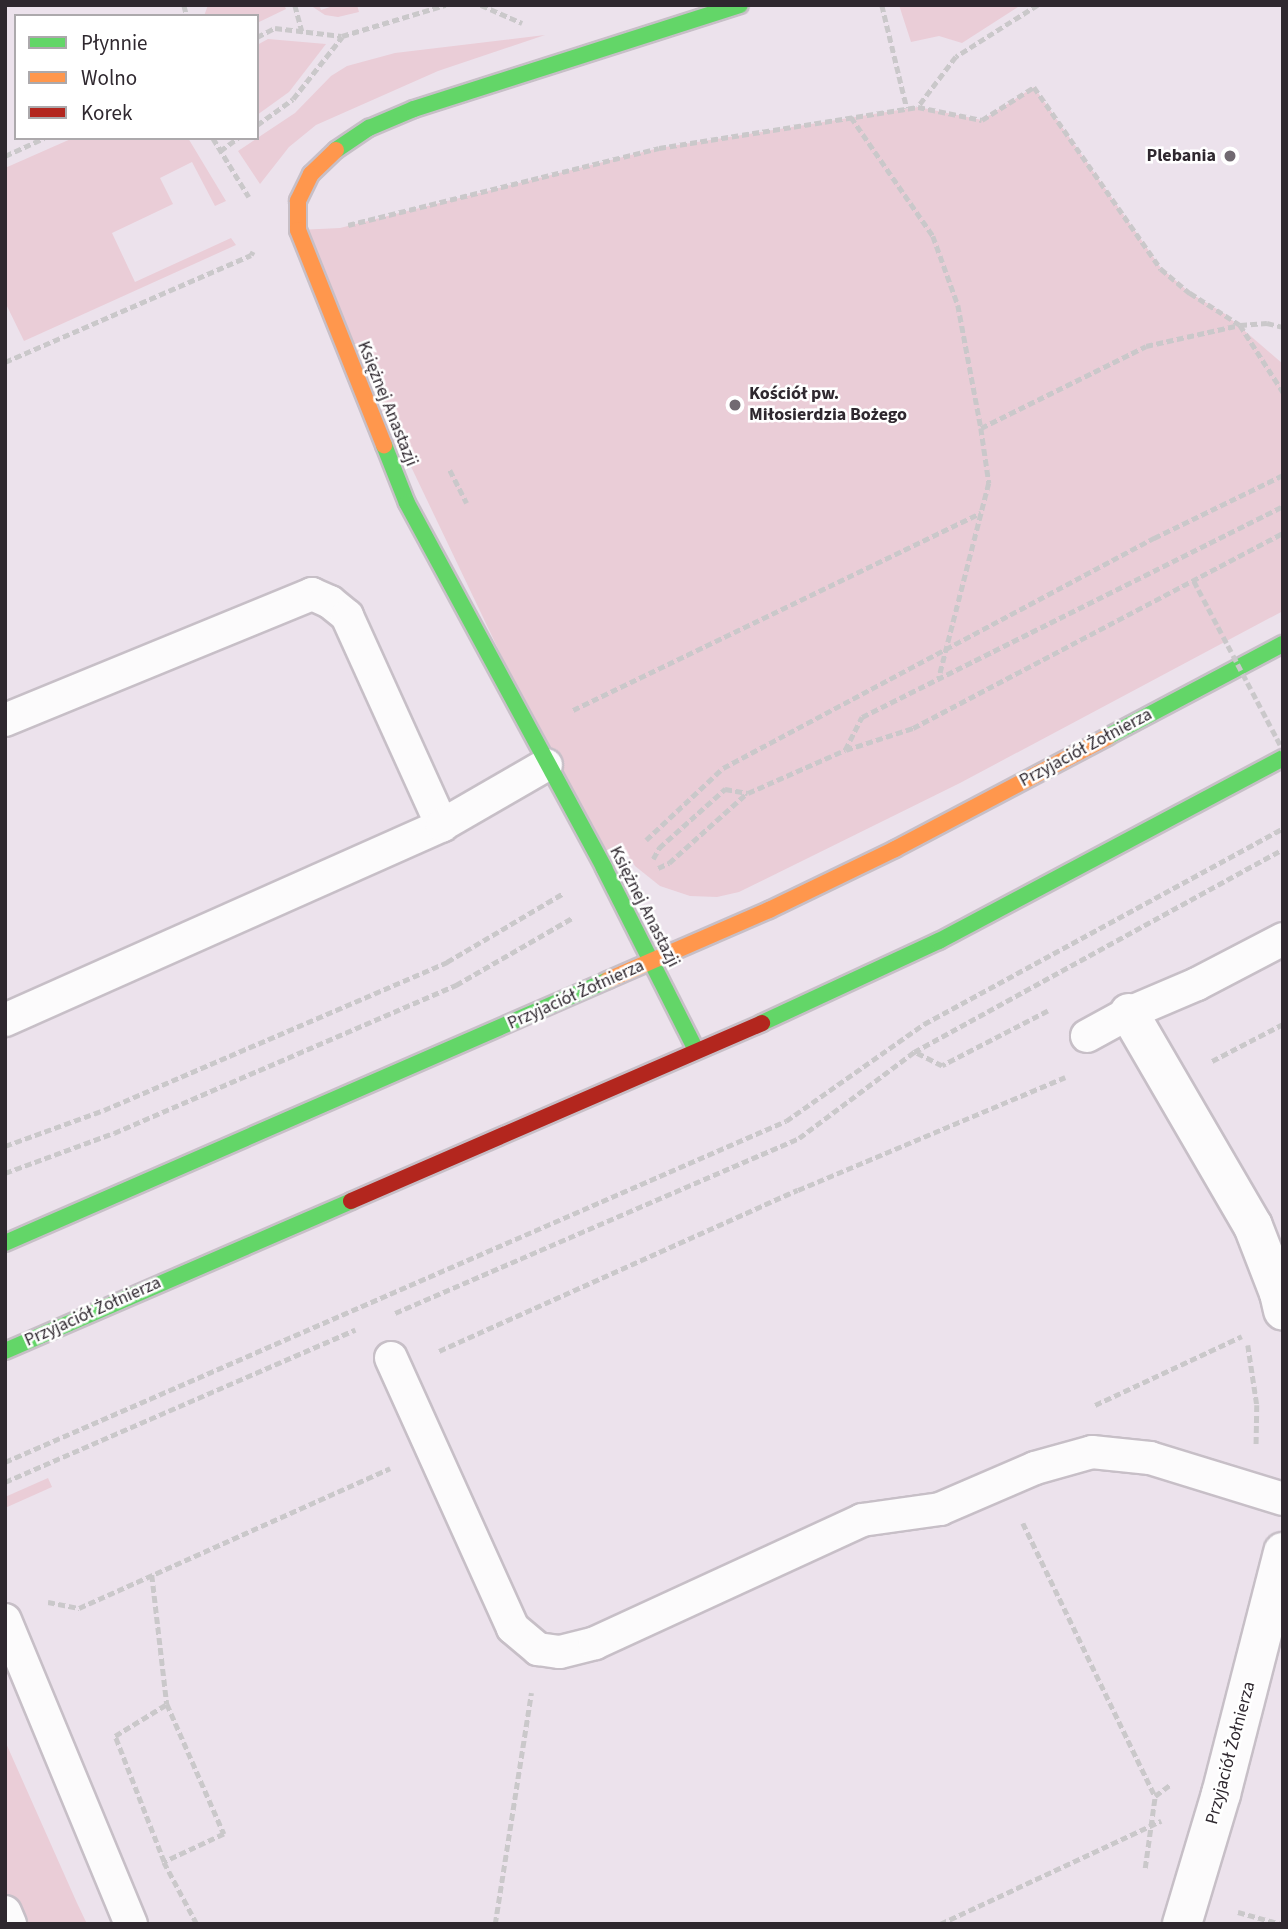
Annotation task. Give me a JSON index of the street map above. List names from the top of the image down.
{
  "streets": {
    "street": ["Księżnej Anastazji", "Przyjaciół Żołnierza"]
  },
  "crossings": [
    ["Księżnej Anastazji", "Przyjaciół Żołnierza"]
  ],
  "places": ["Plebania", "Kościół pw. Miłosierdzia Bożego"],
  "legend": ["Płynnie", "Wolno", "Korek"]
}
